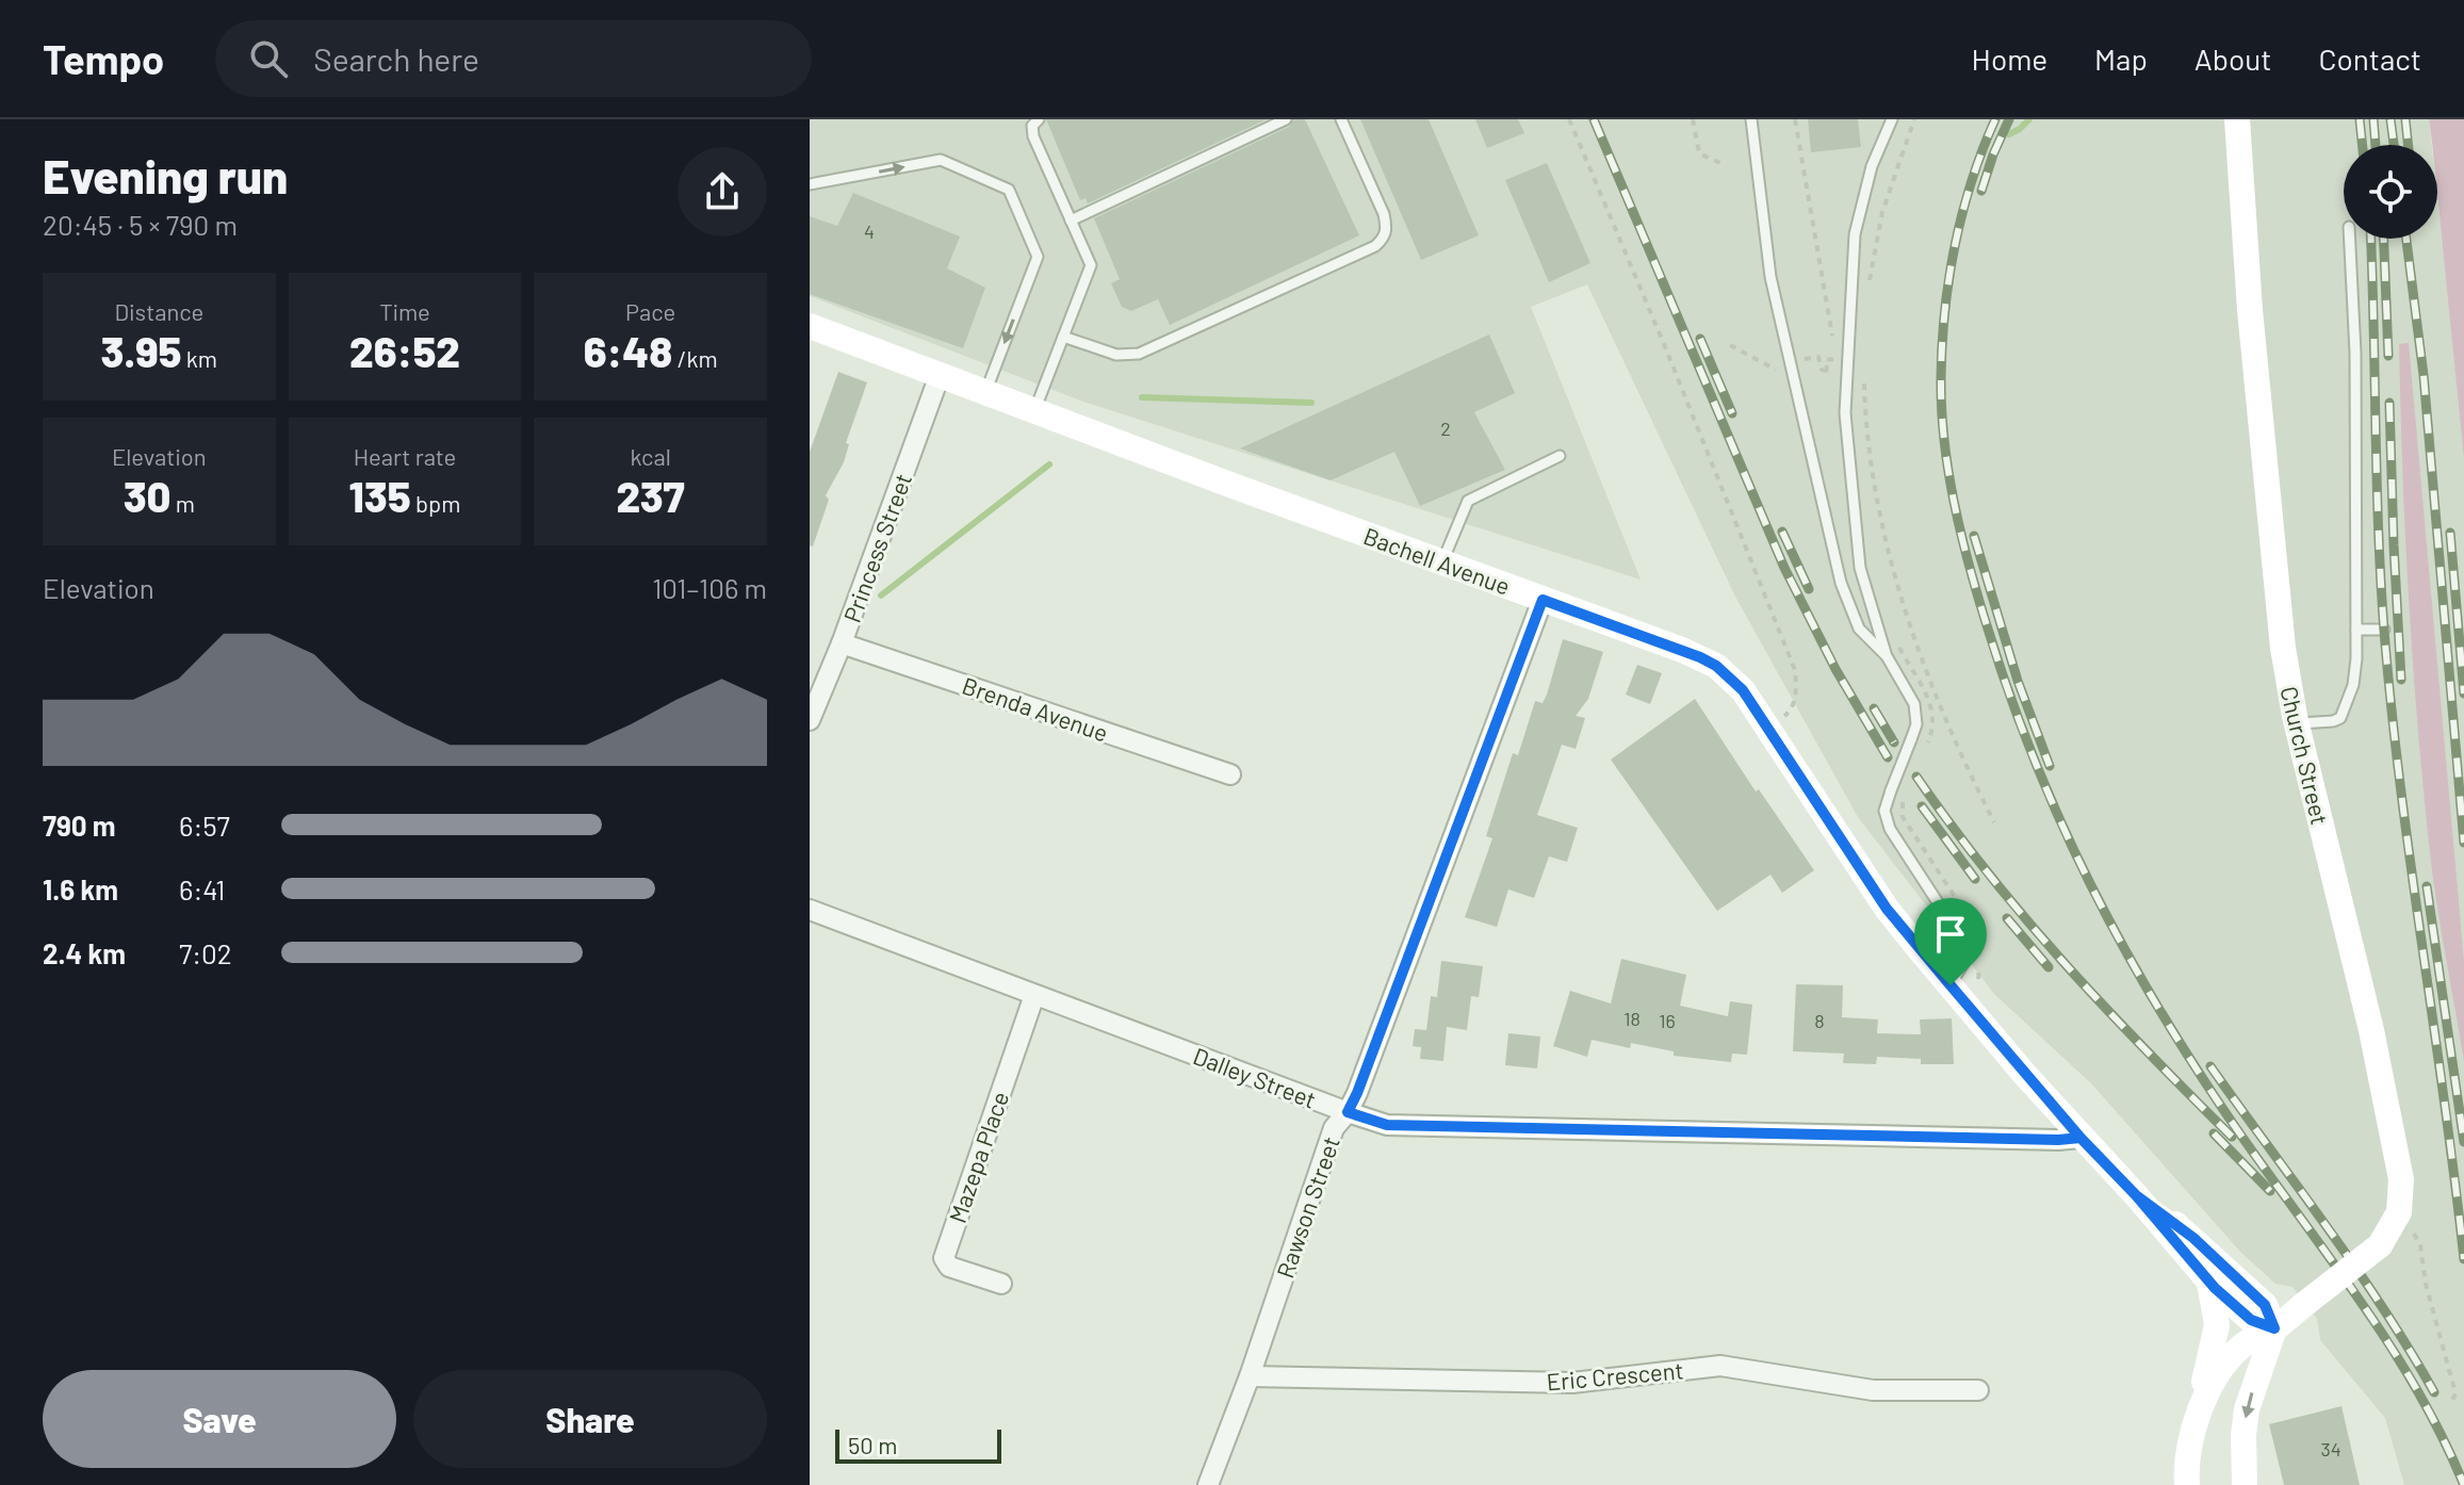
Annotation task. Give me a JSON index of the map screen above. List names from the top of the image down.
{
  "streets": {
    "main road": ["Bachell Avenue", "Church Street"],
    "street": [
      "Princess Street",
      "Brenda Avenue",
      "Dalley Street",
      "Mazepa Place",
      "Rawson Street",
      "Eric Crescent"
    ]
  },
  "crossings": [
    ["Princess Street", "Bachell Avenue"],
    ["Princess Street", "Brenda Avenue"],
    ["Bachell Avenue", "Dalley Street"],
    ["Bachell Avenue", "Rawson Street"],
    ["Dalley Street", "Mazepa Place"],
    ["Dalley Street", "Rawson Street"],
    ["Rawson Street", "Eric Crescent"]
  ],
  "house_numbers": [
    "4",
    "2",
    "18",
    "16",
    "8",
    "34"
  ],
  "scale_bar": "50 m",
  "page": {
    "header": "Tempo",
    "search": "Search here",
    "nav": [
      "Home",
      "Map",
      "About",
      "Contact"
    ],
    "heading": ["Evening run", "20:45 · 5 × 790 m"],
    "stats": [
      ["Distance", "3.95 km"],
      ["Time", "26:52"],
      ["Pace", "6:48 /km"],
      ["Elevation", "30 m"],
      ["Heart rate", "135 bpm"],
      ["kcal", "237"]
    ],
    "chart": ["Elevation", "101–106 m"],
    "list": [
      {
        "name": "790 m",
        "note": "6:57"
      },
      {
        "name": "1.6 km",
        "note": "6:41"
      },
      {
        "name": "2.4 km",
        "note": "7:02"
      }
    ],
    "buttons": ["Save", "Share"],
    "scale": "50 m"
  }
}
